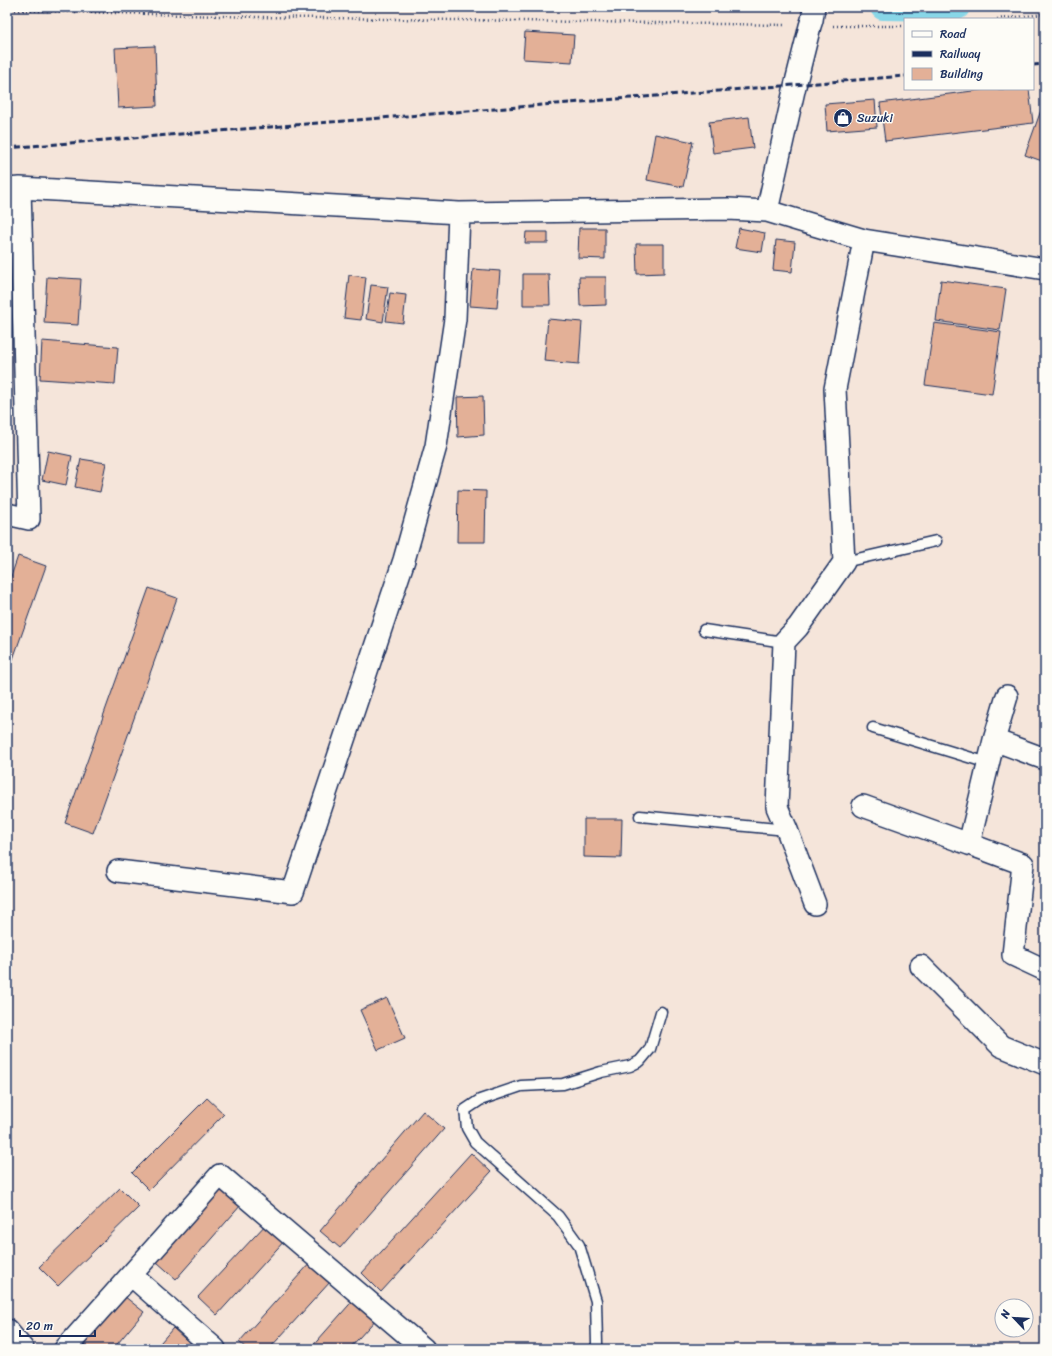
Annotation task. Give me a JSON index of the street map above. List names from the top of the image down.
{
  "places": {
    "shop": ["Suzuki"]
  },
  "legend": ["Road", "Railway", "Building"],
  "scale_bar": "20 m",
  "north": "top left"
}
